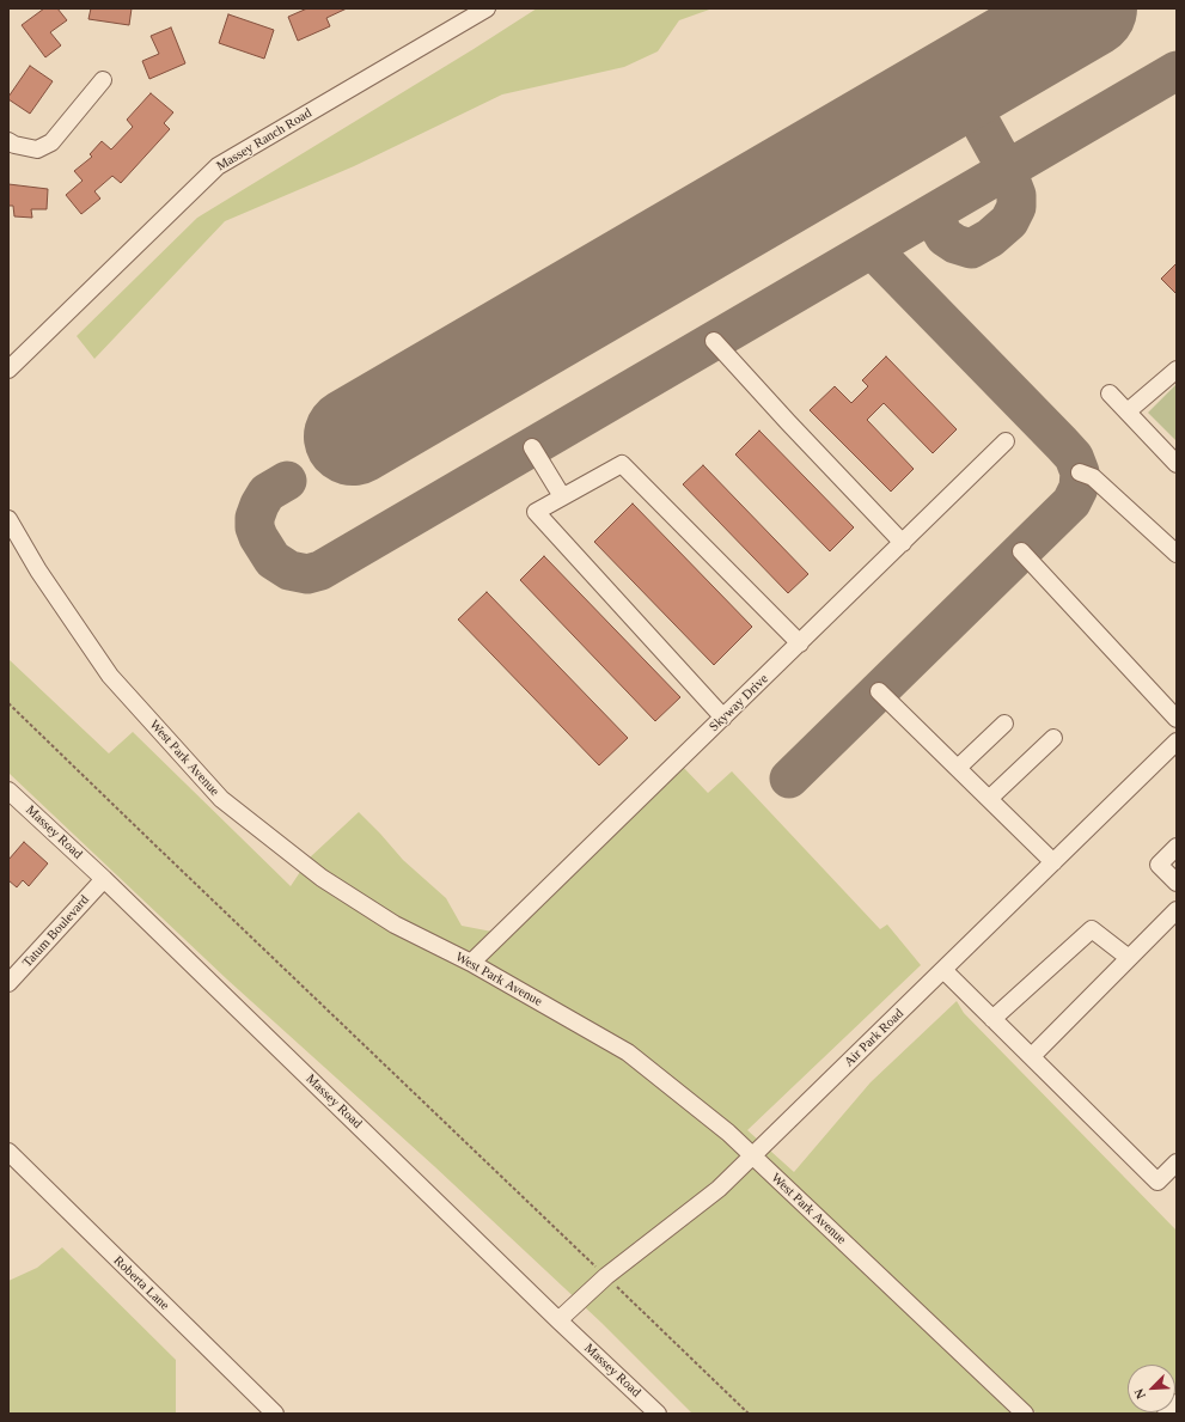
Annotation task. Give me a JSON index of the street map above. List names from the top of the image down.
{
  "streets": {
    "street": [
      "Massey Ranch Road",
      "Skyway Drive",
      "West Park Avenue",
      "Massey Road",
      "Tatum Boulevard",
      "Air Park Road",
      "Roberta Lane"
    ]
  },
  "crossings": [
    ["Skyway Drive", "West Park Avenue"],
    ["West Park Avenue", "Air Park Road"],
    ["Massey Road", "Tatum Boulevard"],
    ["Massey Road", "Air Park Road"]
  ],
  "north": "bottom left"
}
